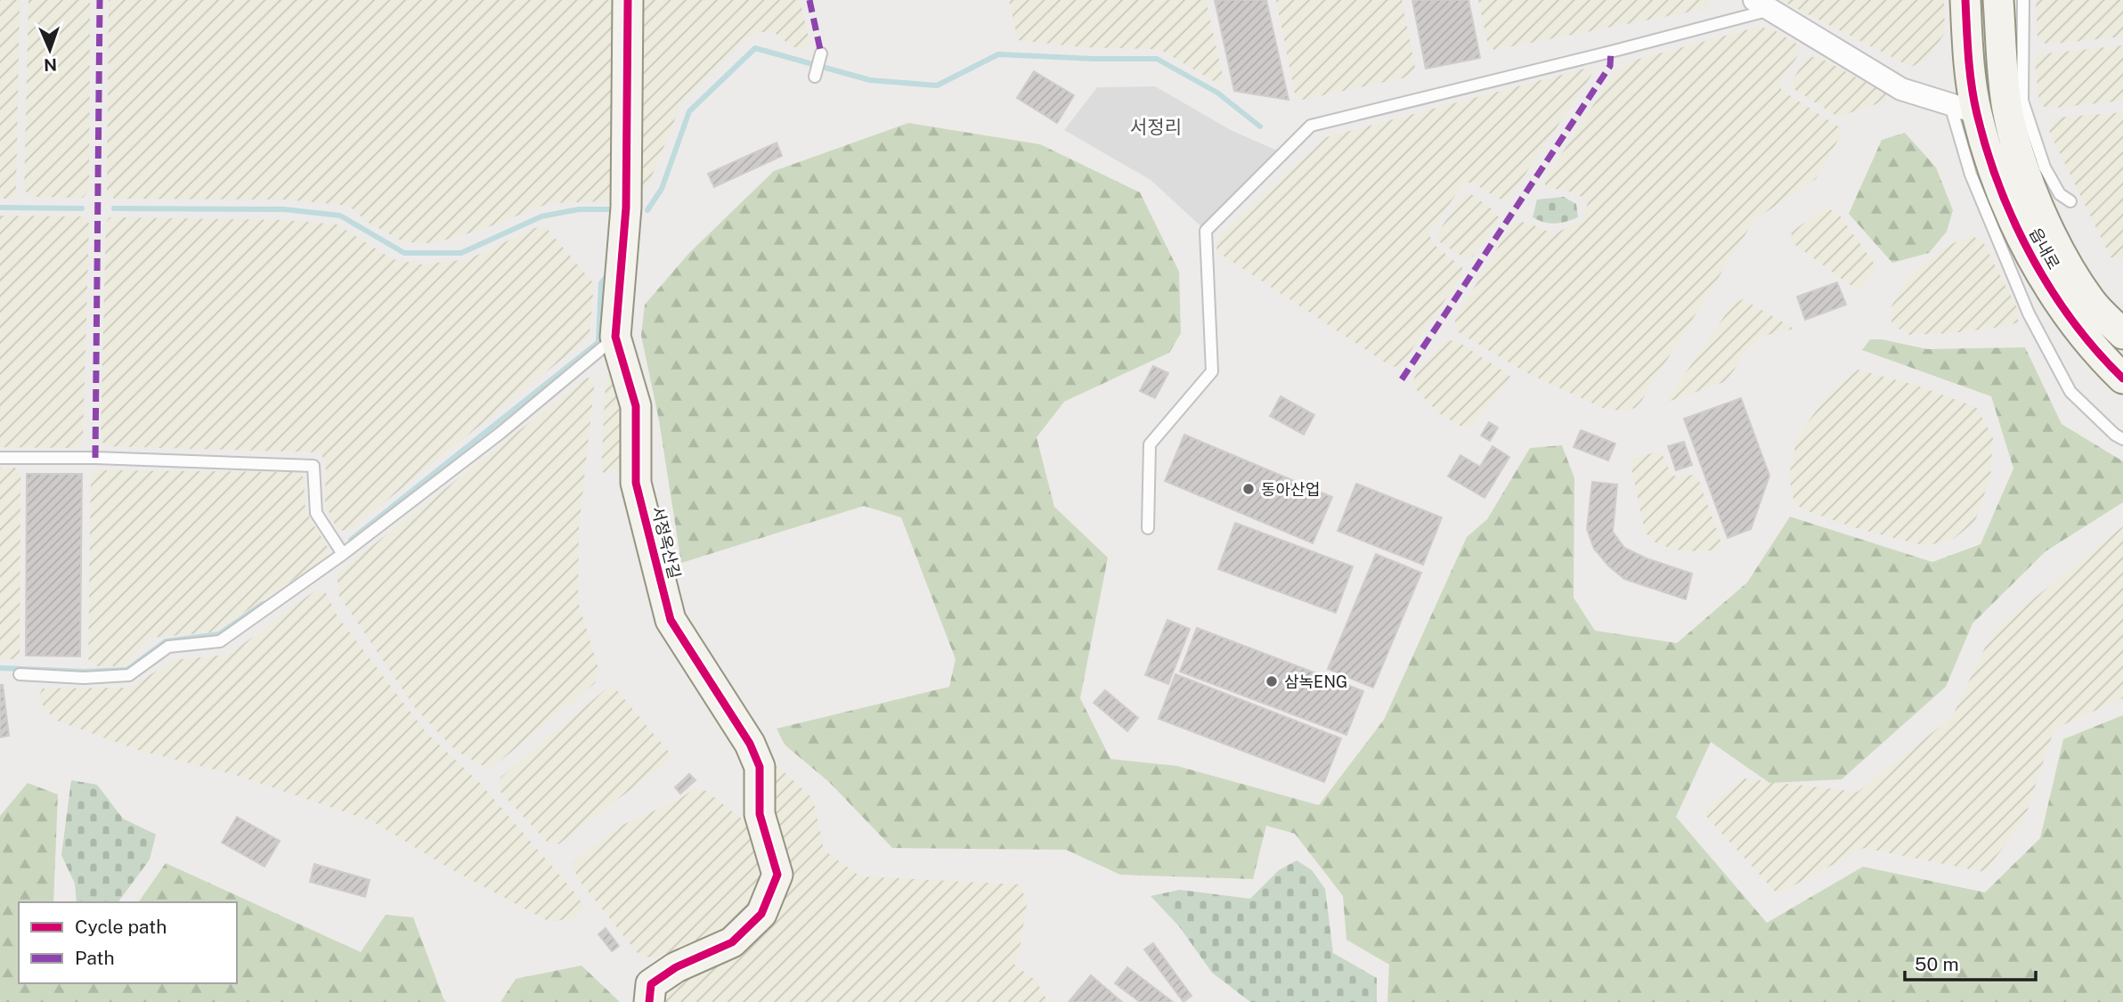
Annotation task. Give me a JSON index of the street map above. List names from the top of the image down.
{
  "streets": {
    "street": ["읍내로", "서정옥산길"]
  },
  "districts": ["서정리"],
  "places": ["동아산업", "삼녹ENG"],
  "legend": ["Cycle path", "Path"],
  "scale_bar": "50 m",
  "north": "bottom"
}
